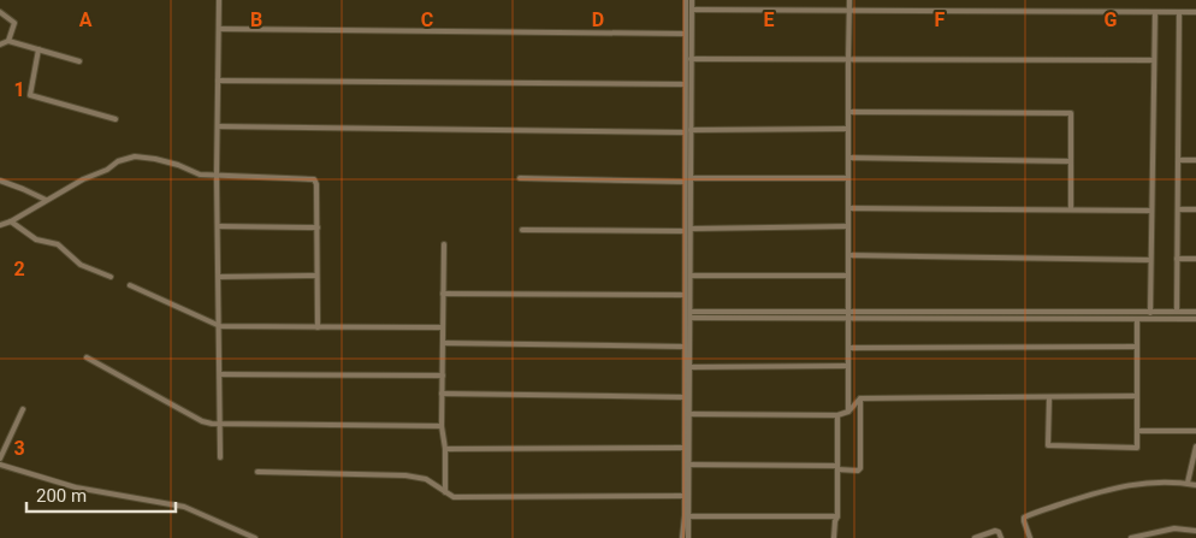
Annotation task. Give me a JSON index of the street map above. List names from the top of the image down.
{
  "scale_bar": "200 m",
  "grid": {
    "columns": [
      "A",
      "B",
      "C",
      "D",
      "E",
      "F",
      "G"
    ],
    "rows": ["1", "2", "3"]
  }
}
